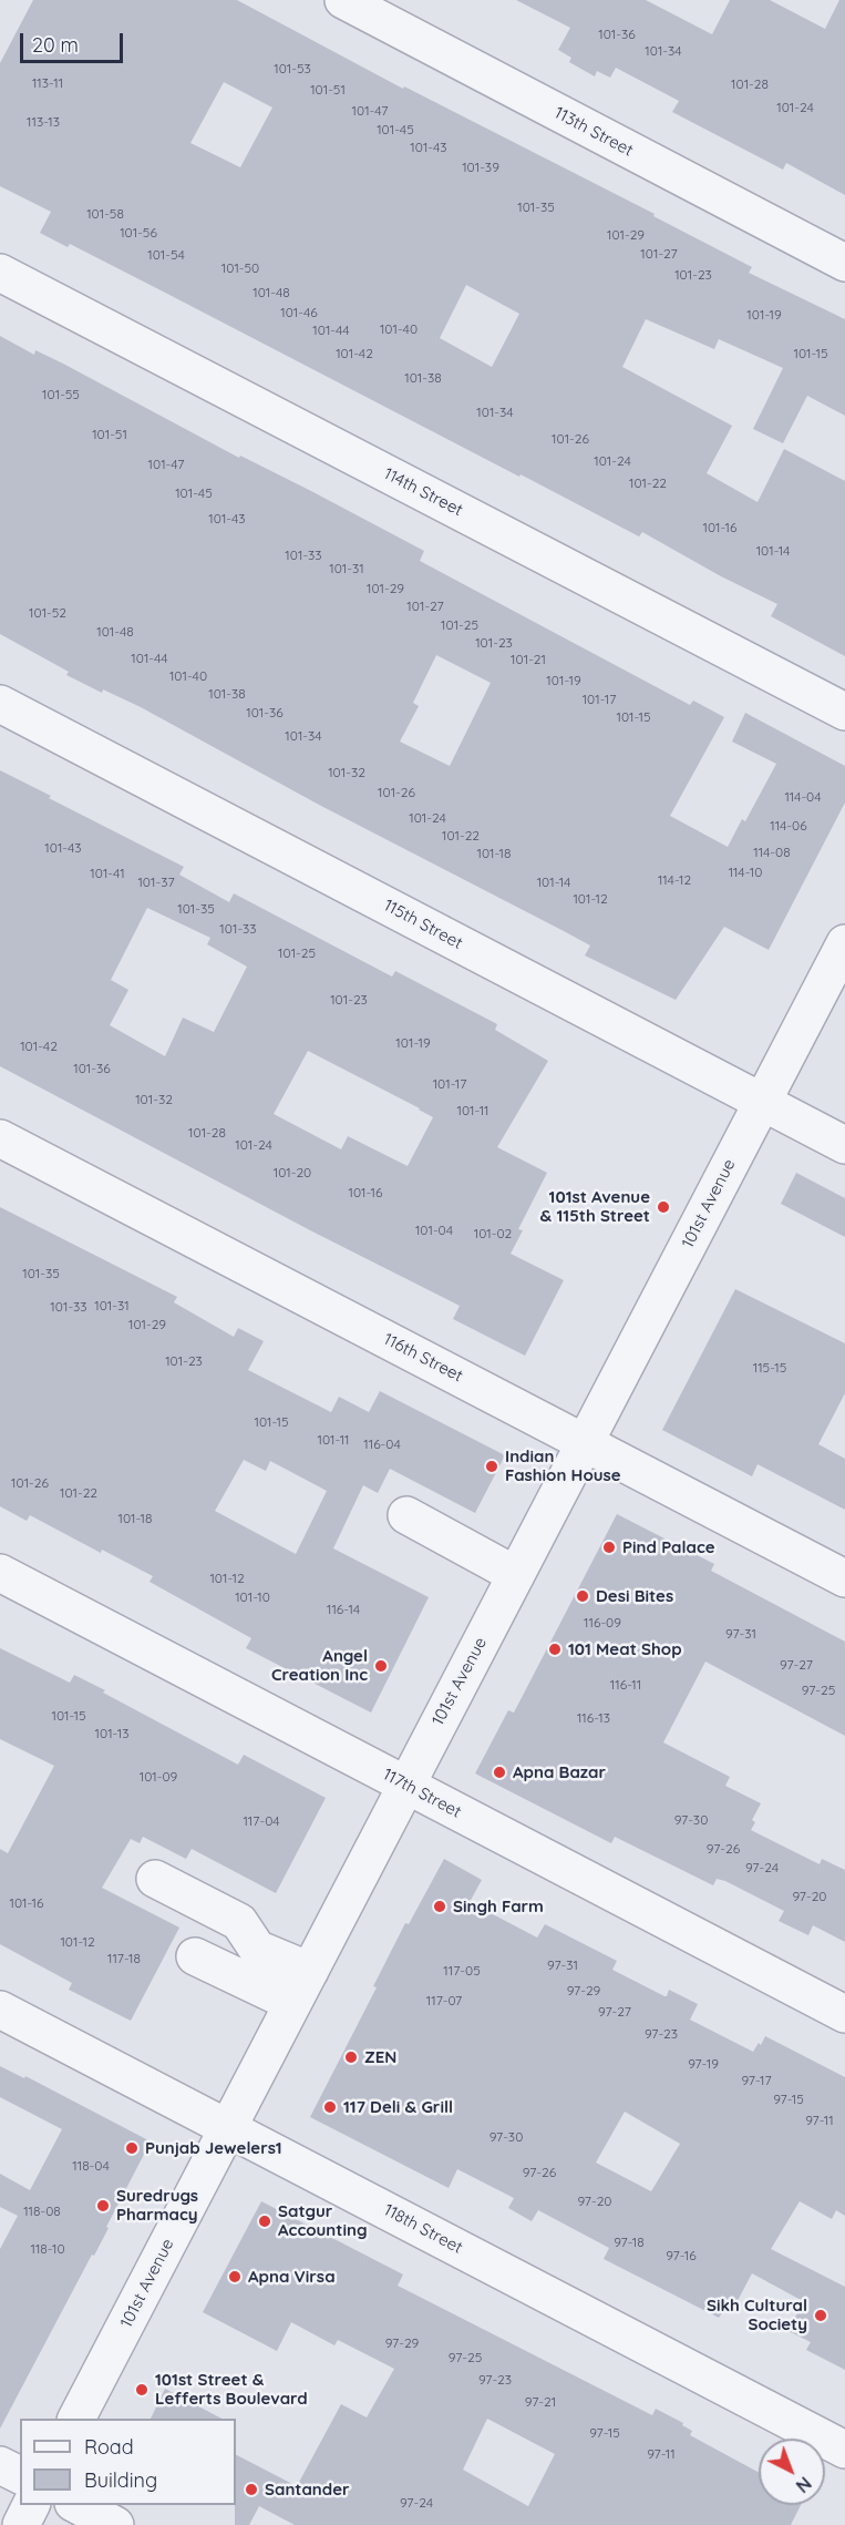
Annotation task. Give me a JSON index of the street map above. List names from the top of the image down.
{
  "streets": {
    "street": [
      "113th Street",
      "114th Street",
      "115th Street",
      "101st Avenue",
      "116th Street",
      "117th Street",
      "118th Street"
    ]
  },
  "crossings": [
    ["115th Street", "101st Avenue"],
    ["101st Avenue", "116th Street"],
    ["101st Avenue", "117th Street"],
    ["101st Avenue", "118th Street"]
  ],
  "places": [
    "101st Avenue & 115th Street",
    "Indian Fashion House",
    "Pind Palace",
    "Desi Bites",
    "101 Meat Shop",
    "Angel Creation Inc",
    "Apna Bazar",
    "Singh Farm",
    "ZEN",
    "117 Deli & Grill",
    "Punjab Jewelers1",
    "Suredrugs Pharmacy",
    "Satgur Accounting",
    "Apna Virsa",
    "Sikh Cultural Society",
    "101st Street & Lefferts Boulevard",
    "Santander"
  ],
  "house_numbers": [
    "101-36",
    "101-34",
    "101-53",
    "113-11",
    "101-28",
    "101-51",
    "101-24",
    "101-47",
    "113-13",
    "101-45",
    "101-43",
    "101-39",
    "101-35",
    "101-58",
    "101-56",
    "101-29",
    "101-27",
    "101-54",
    "101-50",
    "101-23",
    "101-48",
    "101-46",
    "101-19",
    "101-40",
    "101-44",
    "101-42",
    "101-15",
    "101-38",
    "101-55",
    "101-34",
    "101-51",
    "101-26",
    "101-24",
    "101-47",
    "101-22",
    "101-45",
    "101-43",
    "101-16",
    "101-14",
    "101-33",
    "101-31",
    "101-29",
    "101-27",
    "101-52",
    "101-25",
    "101-48",
    "101-23",
    "101-44",
    "101-21",
    "101-40",
    "101-19",
    "101-38",
    "101-17",
    "101-36",
    "101-15",
    "101-34",
    "101-32",
    "101-26",
    "114-04",
    "101-24",
    "114-06",
    "101-22",
    "101-43",
    "114-08",
    "101-18",
    "114-10",
    "101-41",
    "114-12",
    "101-37",
    "101-14",
    "101-12",
    "101-35",
    "101-33",
    "101-25",
    "101-23",
    "101-19",
    "101-42",
    "101-36",
    "101-17",
    "101-32",
    "101-11",
    "101-28",
    "101-24",
    "101-20",
    "101-16",
    "101-04",
    "101-02",
    "101-35",
    "101-31",
    "101-33",
    "101-29",
    "101-23",
    "115-15",
    "101-15",
    "101-11",
    "116-04",
    "101-26",
    "101-22",
    "101-18",
    "101-12",
    "101-10",
    "116-14",
    "116-09",
    "97-31",
    "97-27",
    "116-11",
    "97-25",
    "101-15",
    "116-13",
    "101-13",
    "101-09",
    "97-30",
    "117-04",
    "97-26",
    "97-24",
    "97-20",
    "101-16",
    "101-12",
    "117-18",
    "97-31",
    "117-05",
    "97-29",
    "117-07",
    "97-27",
    "97-23",
    "97-19",
    "97-17",
    "97-15",
    "97-11",
    "97-30",
    "118-04",
    "97-26",
    "97-20",
    "118-08",
    "97-18",
    "118-10",
    "97-16",
    "97-29",
    "97-25",
    "97-23",
    "97-21",
    "97-15",
    "97-11",
    "97-24"
  ],
  "legend": ["Road", "Building"],
  "scale_bar": "20 m",
  "north": "bottom right"
}
